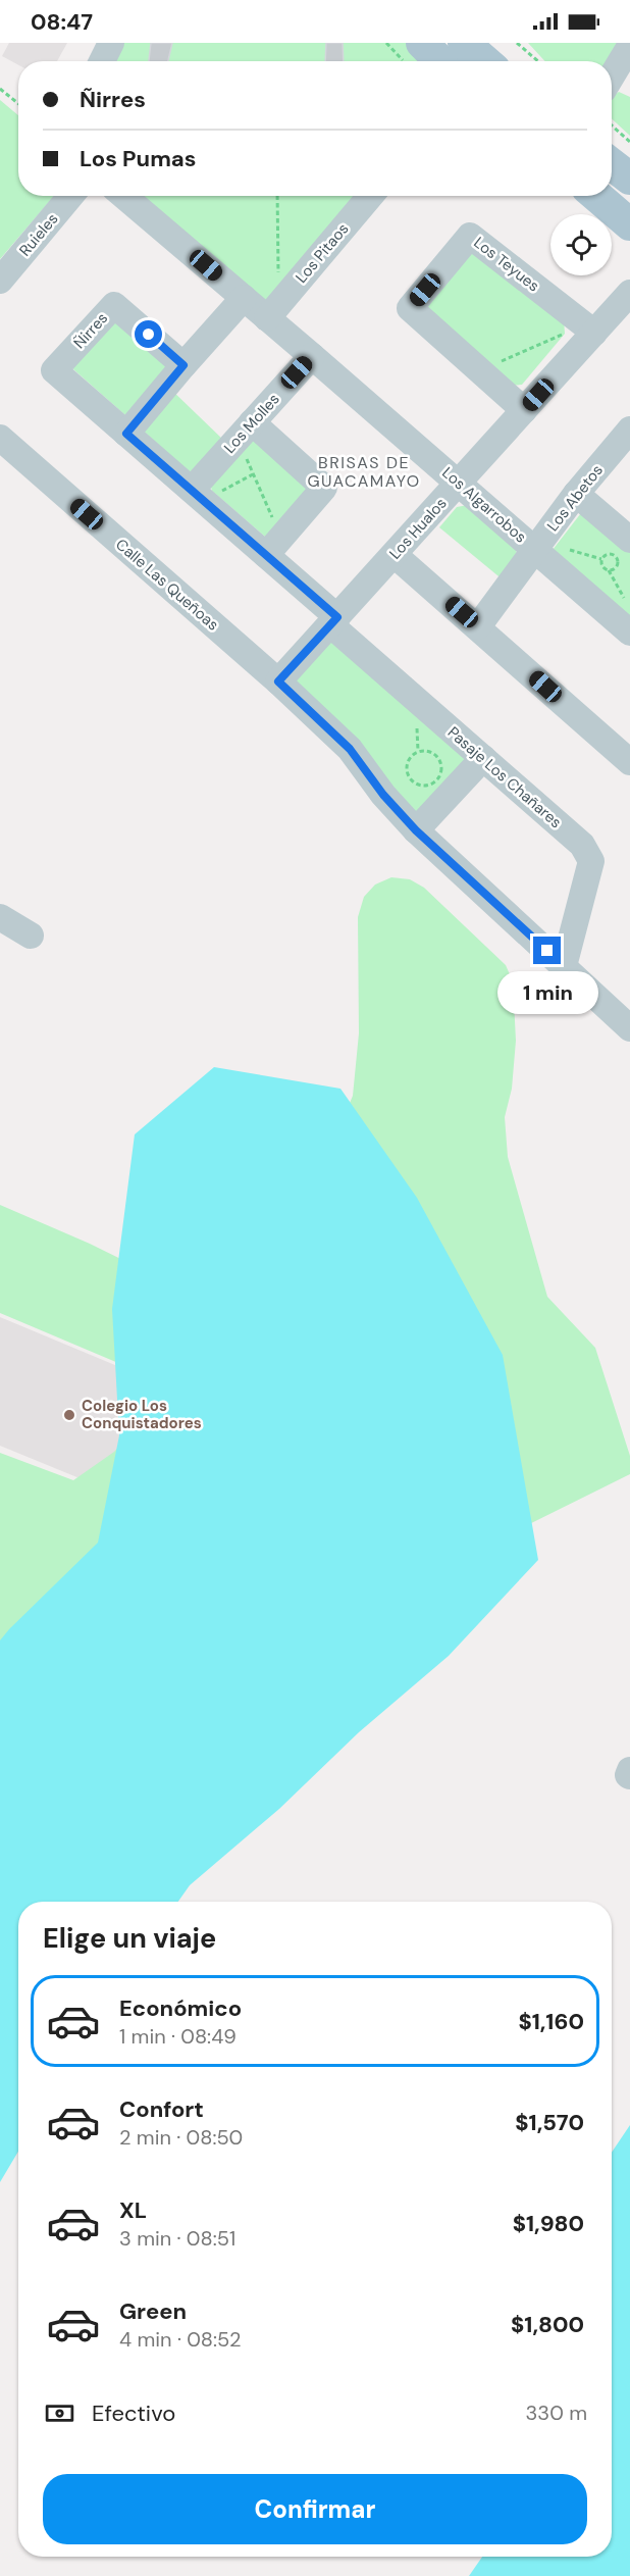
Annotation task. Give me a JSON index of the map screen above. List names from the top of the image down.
{
  "streets": {
    "street": [
      "Ruieles",
      "Los Pitaos",
      "Los Teyues",
      "Ñirres",
      "Los Molles",
      "Los Abetos",
      "Los Algarrobos",
      "Los Hualos",
      "Calle Las Queñoas",
      "Pasaje Los Chañares"
    ]
  },
  "crossings": [
    ["Los Pitaos", "Los Algarrobos"],
    ["Los Teyues", "Los Hualos"],
    ["Ñirres", "Pasaje Los Chañares"],
    ["Los Molles", "Los Algarrobos"],
    ["Los Molles", "Pasaje Los Chañares"],
    ["Los Abetos", "Los Algarrobos"],
    ["Los Algarrobos", "Los Hualos"],
    ["Los Hualos", "Calle Las Queñoas"],
    ["Los Hualos", "Pasaje Los Chañares"],
    ["Calle Las Queñoas", "Pasaje Los Chañares"]
  ],
  "districts": ["BRISAS DE GUACAMAYO"],
  "places": ["Colegio Los Conquistadores"],
  "page": {
    "status": "08:47",
    "banner": ["Ñirres", "Los Pumas"],
    "bubble": "1 min",
    "heading": "Elige un viaje",
    "list": [
      {
        "name": "Económico",
        "note": "1 min · 08:49",
        "value": "$1,160"
      },
      {
        "name": "Confort",
        "note": "2 min · 08:50",
        "value": "$1,570"
      },
      {
        "name": "XL",
        "note": "3 min · 08:51",
        "value": "$1,980"
      },
      {
        "name": "Green",
        "note": "4 min · 08:52",
        "value": "$1,800"
      }
    ],
    "pay": ["Efectivo", "330 m"],
    "buttons": "Confirmar"
  }
}
